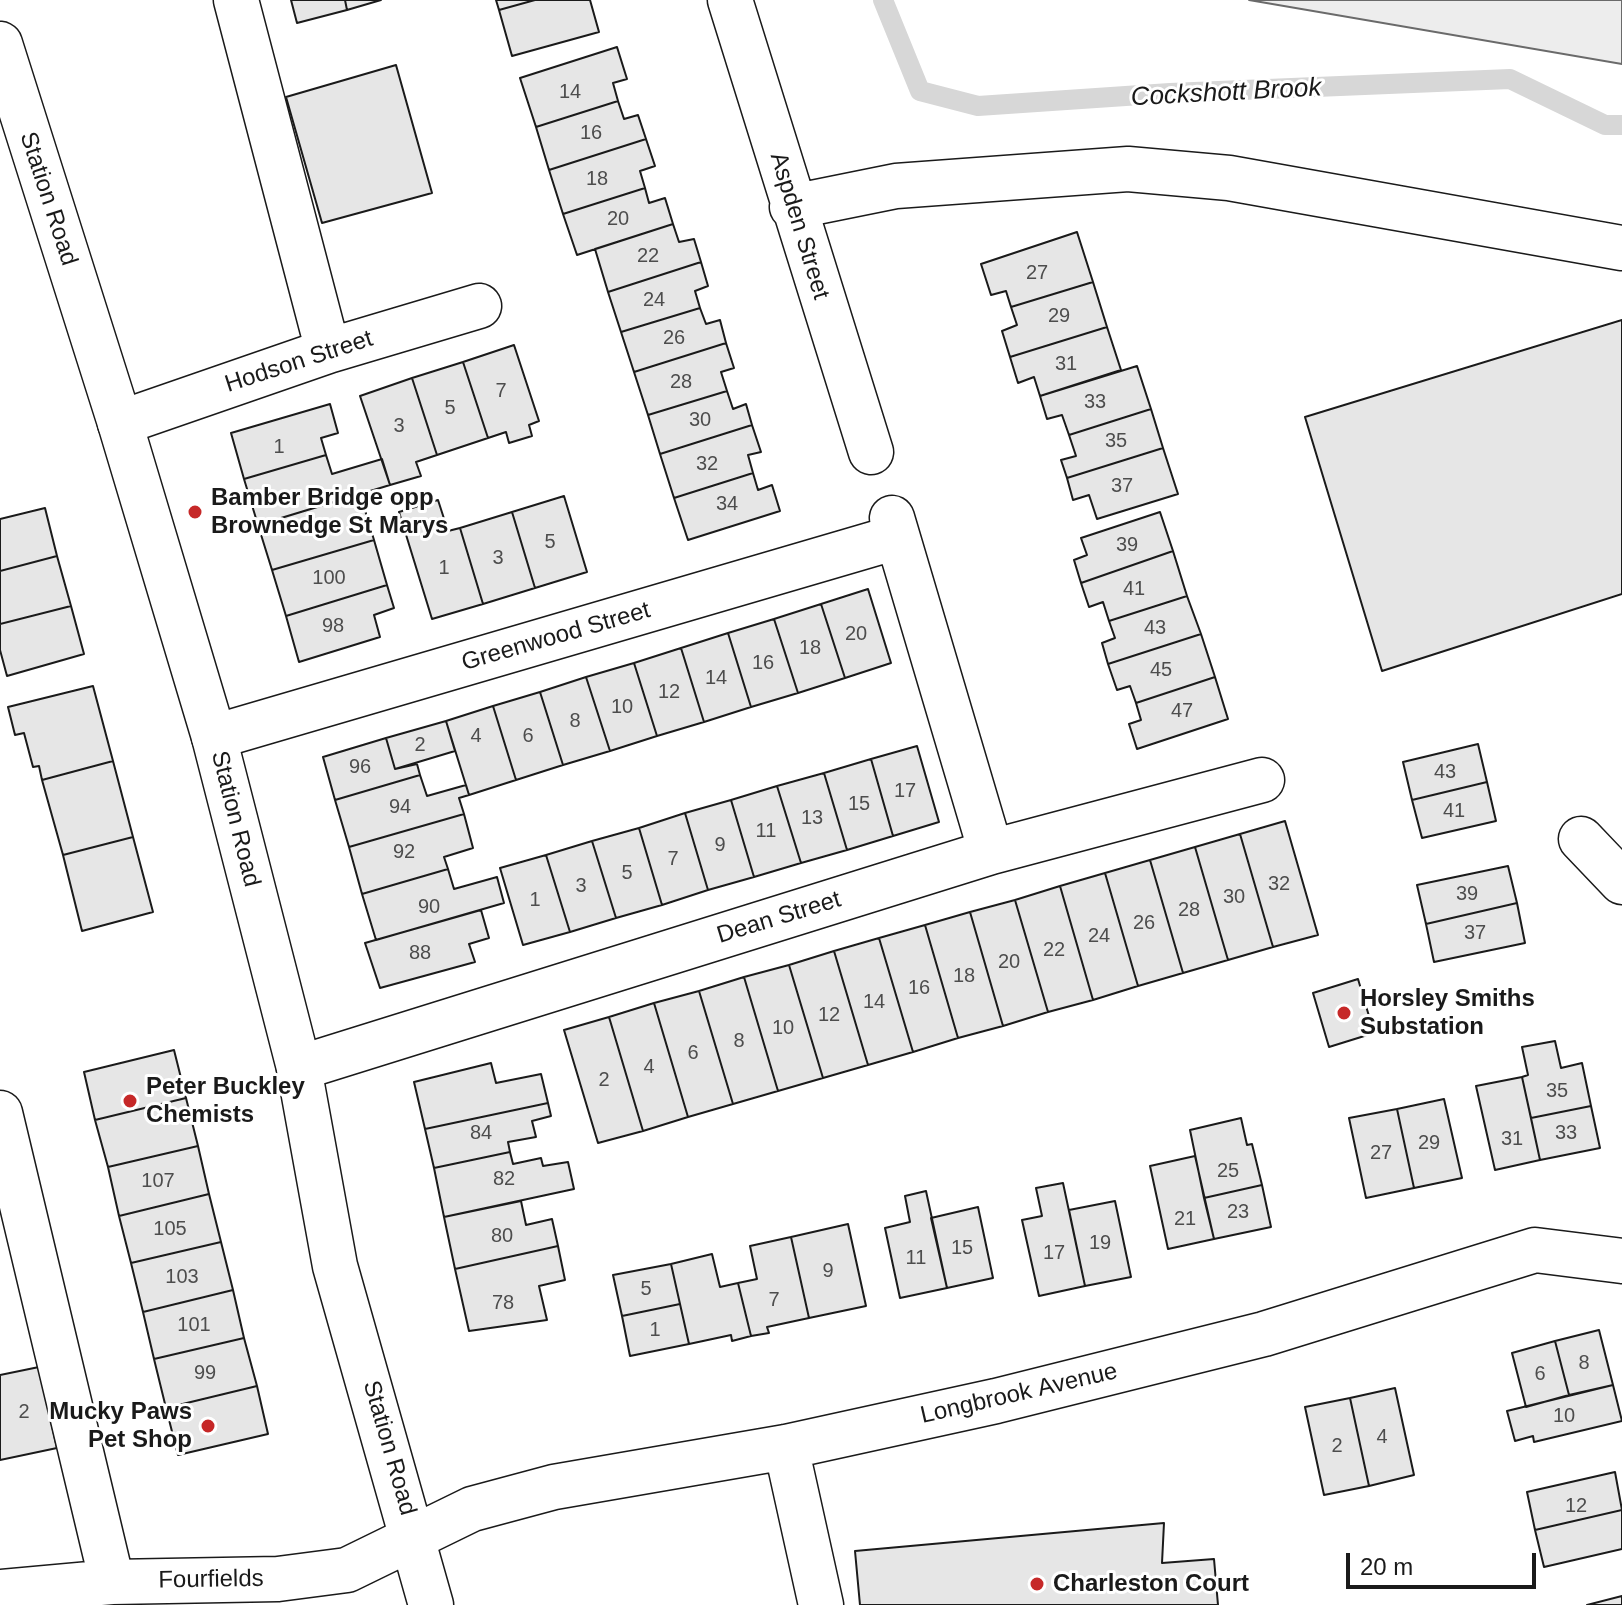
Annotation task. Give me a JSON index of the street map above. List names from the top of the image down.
{
  "streets": {
    "street": [
      "Station Road",
      "Aspden Street",
      "Hodson Street",
      "Greenwood Street",
      "Dean Street",
      "Longbrook Avenue",
      "Fourfields"
    ]
  },
  "crossings": [
    ["Station Road", "Hodson Street"],
    ["Station Road", "Greenwood Street"],
    ["Station Road", "Dean Street"],
    ["Station Road", "Longbrook Avenue"],
    ["Station Road", "Fourfields"],
    ["Greenwood Street", "Dean Street"],
    ["Longbrook Avenue", "Fourfields"]
  ],
  "water": ["Cockshott Brook"],
  "places": [
    "Bamber Bridge opp Brownedge St Marys",
    "Horsley Smiths Substation",
    "Peter Buckley Chemists",
    "Mucky Paws Pet Shop",
    "Charleston Court"
  ],
  "house_numbers": [
    "14",
    "16",
    "18",
    "20",
    "22",
    "27",
    "24",
    "29",
    "26",
    "31",
    "28",
    "7",
    "33",
    "5",
    "30",
    "3",
    "35",
    "1",
    "32",
    "37",
    "34",
    "5",
    "39",
    "3",
    "1",
    "100",
    "41",
    "98",
    "43",
    "20",
    "18",
    "16",
    "45",
    "14",
    "12",
    "10",
    "47",
    "8",
    "4",
    "6",
    "2",
    "96",
    "43",
    "17",
    "15",
    "94",
    "41",
    "13",
    "11",
    "9",
    "92",
    "7",
    "5",
    "32",
    "3",
    "39",
    "30",
    "1",
    "90",
    "28",
    "26",
    "37",
    "24",
    "22",
    "88",
    "20",
    "18",
    "16",
    "14",
    "12",
    "10",
    "8",
    "6",
    "4",
    "2",
    "35",
    "84",
    "33",
    "31",
    "29",
    "27",
    "25",
    "82",
    "107",
    "23",
    "21",
    "105",
    "80",
    "19",
    "15",
    "17",
    "11",
    "9",
    "103",
    "5",
    "7",
    "78",
    "101",
    "1",
    "8",
    "99",
    "6",
    "2",
    "10",
    "4",
    "2",
    "12"
  ],
  "scale_bar": "20 m"
}
